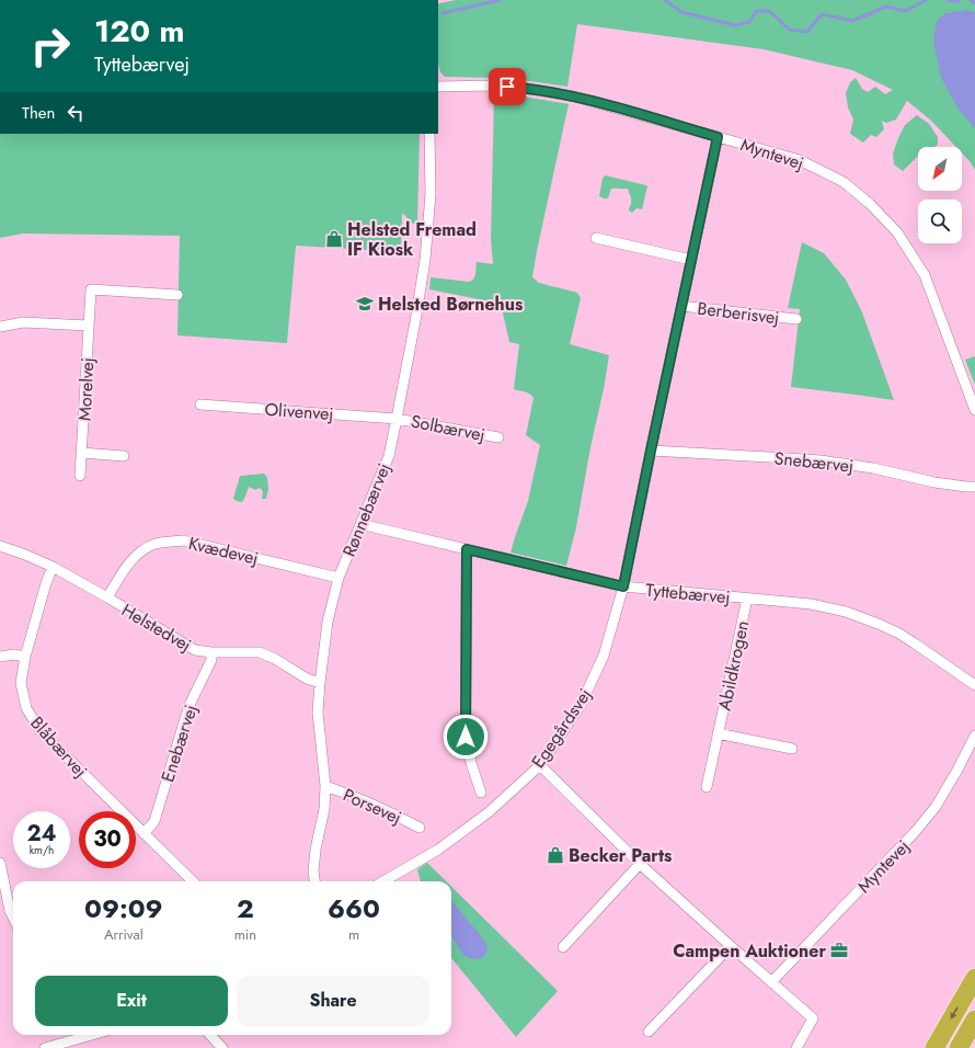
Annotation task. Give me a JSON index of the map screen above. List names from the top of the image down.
{
  "streets": {
    "street": [
      "Myntevej",
      "Berberisvej",
      "Morelvej",
      "Olivenvej",
      "Solbærvej",
      "Snebærvej",
      "Rønnebærvej",
      "Kvædevej",
      "Tyttebærvej",
      "Helstedvej",
      "Abildkrogen",
      "Egegårdsvej",
      "Enebærvej",
      "Blåbærvej",
      "Porsevej"
    ]
  },
  "crossings": [
    ["Myntevej", "Egegårdsvej"],
    ["Berberisvej", "Egegårdsvej"],
    ["Olivenvej", "Solbærvej"],
    ["Olivenvej", "Rønnebærvej"],
    ["Solbærvej", "Rønnebærvej"],
    ["Snebærvej", "Egegårdsvej"],
    ["Rønnebærvej", "Kvædevej"],
    ["Rønnebærvej", "Tyttebærvej"],
    ["Rønnebærvej", "Helstedvej"],
    ["Rønnebærvej", "Porsevej"],
    ["Kvædevej", "Helstedvej"],
    ["Tyttebærvej", "Abildkrogen"],
    ["Tyttebærvej", "Egegårdsvej"],
    ["Helstedvej", "Enebærvej"],
    ["Helstedvej", "Blåbærvej"],
    ["Enebærvej", "Blåbærvej"]
  ],
  "places": {
    "shop": ["Helsted Fremad IF Kiosk", "Becker Parts"],
    "school or university": ["Helsted Børnehus"],
    "office": ["Campen Auktioner"]
  },
  "north": "bottom left",
  "page": {
    "turn": ["120 m", "Tyttebærvej"],
    "then": "Then",
    "speed": "24 km/h",
    "limit": "30",
    "eta": [
      "09:09",
      "Arrival",
      "2",
      "min",
      "660",
      "m"
    ],
    "buttons": ["Exit", "Share"]
  }
}
